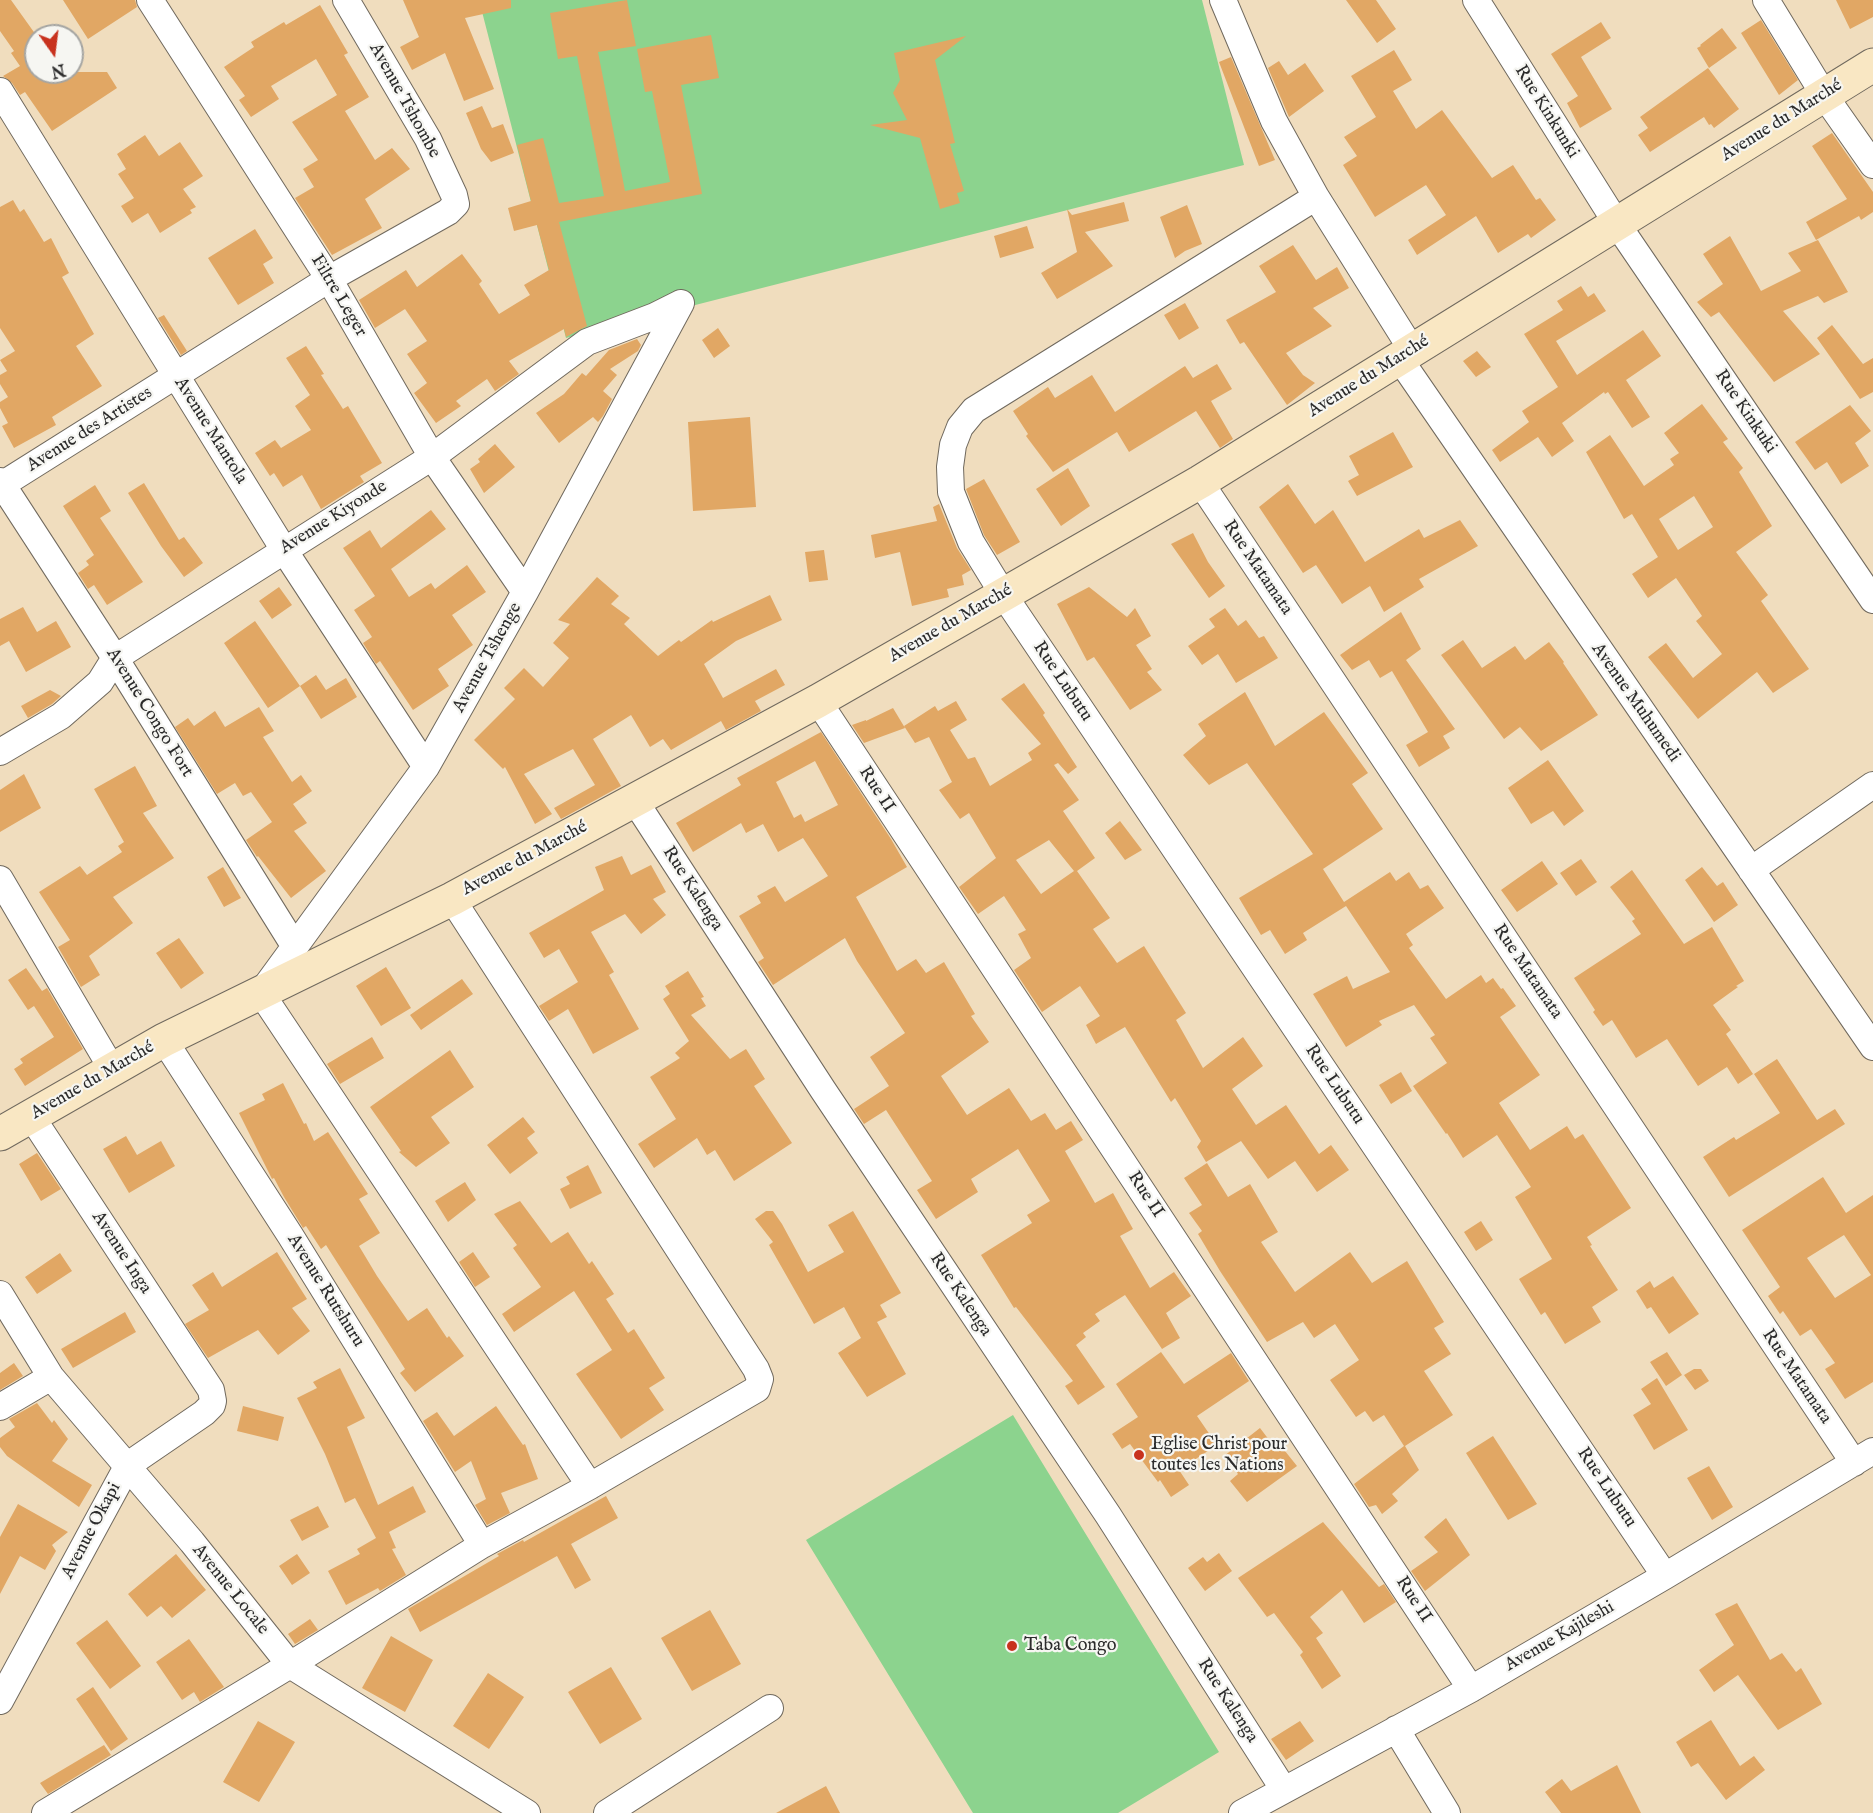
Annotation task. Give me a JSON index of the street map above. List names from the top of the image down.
{
  "streets": {
    "street": [
      "Avenue Tshombe",
      "Rue Kinkunki",
      "Avenue du Marché",
      "Filtre Leger",
      "Rue Kinkuki",
      "Avenue des Artistes",
      "Avenue Mantola",
      "Avenue Kiyonde",
      "Rue Matamata",
      "Avenue Tshenge",
      "Rue Lubutu",
      "Avenue Muhumedi",
      "Avenue Congo Fort",
      "Rue II",
      "Rue Kalenga",
      "Avenue Inga",
      "Avenue Rutshuru",
      "Avenue Okapi",
      "Avenue Locale",
      "Avenue Kajileshi"
    ]
  },
  "crossings": [
    ["Avenue Tshombe", "Avenue des Artistes"],
    ["Rue Kinkunki", "Avenue du Marché"],
    ["Rue Kinkunki", "Rue Kinkuki"],
    ["Avenue du Marché", "Rue Kinkuki"],
    ["Avenue du Marché", "Rue Matamata"],
    ["Avenue du Marché", "Avenue Tshenge"],
    ["Avenue du Marché", "Rue Lubutu"],
    ["Avenue du Marché", "Avenue Muhumedi"],
    ["Avenue du Marché", "Rue II"],
    ["Avenue du Marché", "Rue Kalenga"],
    ["Avenue du Marché", "Avenue Inga"],
    ["Avenue du Marché", "Avenue Rutshuru"],
    ["Filtre Leger", "Avenue des Artistes"],
    ["Filtre Leger", "Avenue Kiyonde"],
    ["Filtre Leger", "Avenue Tshenge"],
    ["Avenue des Artistes", "Avenue Mantola"],
    ["Avenue des Artistes", "Avenue Congo Fort"],
    ["Avenue Mantola", "Avenue Kiyonde"],
    ["Avenue Mantola", "Avenue Tshenge"],
    ["Avenue Kiyonde", "Avenue Tshenge"],
    ["Avenue Kiyonde", "Avenue Congo Fort"],
    ["Rue Matamata", "Avenue Kajileshi"],
    ["Avenue Tshenge", "Avenue Congo Fort"],
    ["Rue Lubutu", "Avenue Muhumedi"],
    ["Rue Lubutu", "Avenue Kajileshi"],
    ["Rue II", "Avenue Kajileshi"],
    ["Rue Kalenga", "Avenue Kajileshi"],
    ["Avenue Inga", "Avenue Okapi"],
    ["Avenue Okapi", "Avenue Locale"]
  ],
  "places": ["Eglise Christ pour toutes les Nations", "Taba Congo"],
  "north": "bottom"
}
